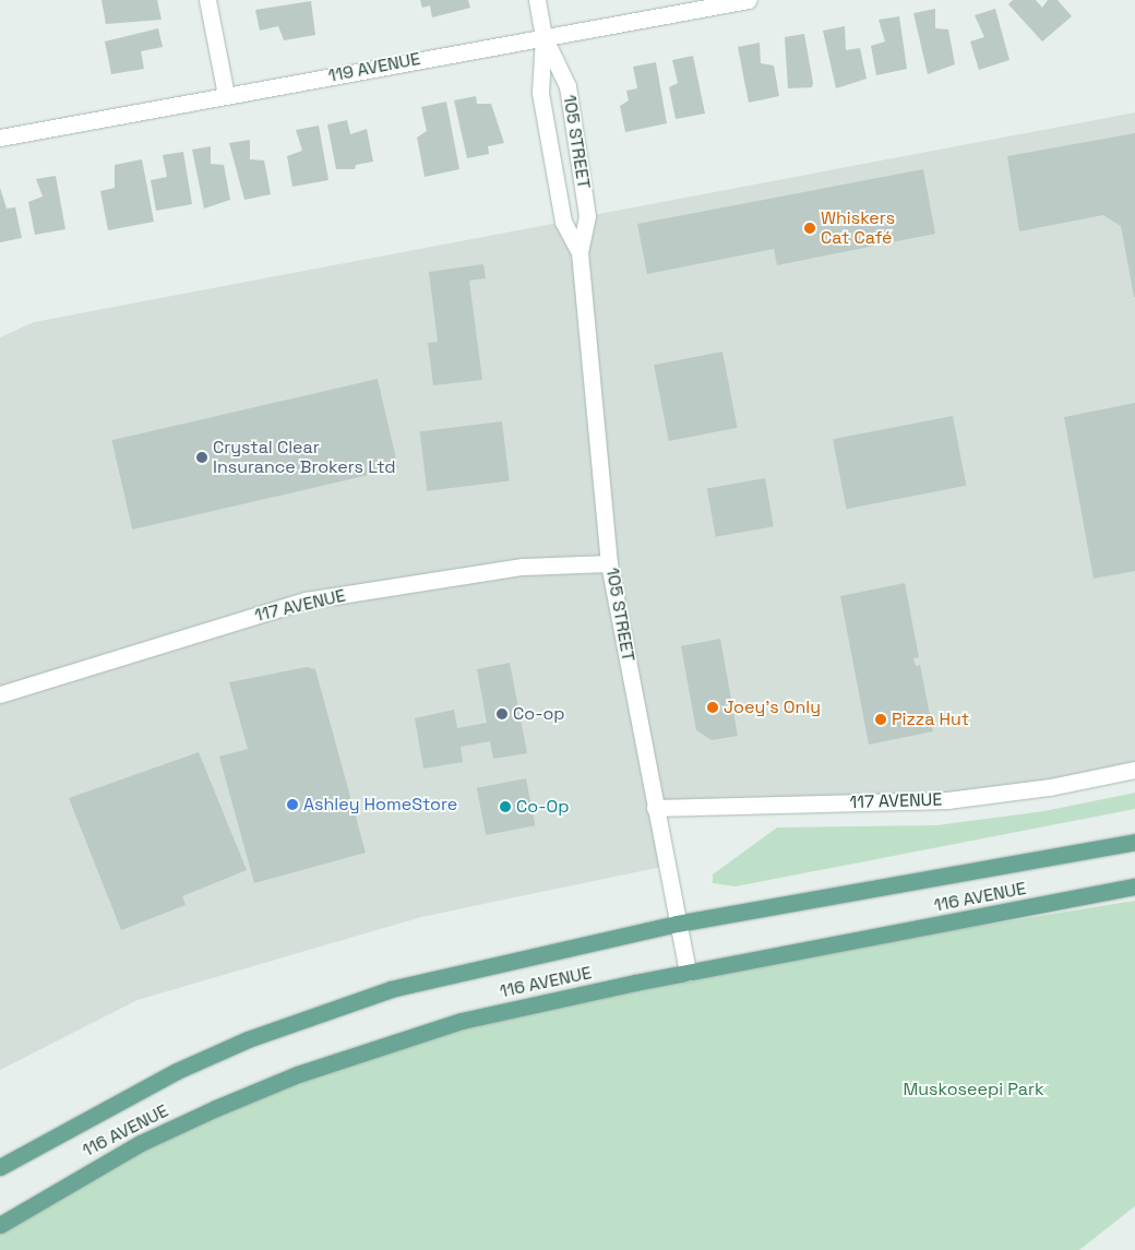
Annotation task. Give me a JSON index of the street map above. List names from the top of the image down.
{
  "streets": {
    "main road": ["116 AVENUE"],
    "street": ["119 AVENUE", "105 STREET", "117 AVENUE"]
  },
  "crossings": [
    ["119 AVENUE", "105 STREET"],
    ["105 STREET", "117 AVENUE"],
    ["105 STREET", "116 AVENUE"]
  ],
  "parks": ["Muskoseepi Park"],
  "places": [
    "Whiskers Cat Café",
    "Crystal Clear Insurance Brokers Ltd",
    "Joey's Only",
    "Co-op",
    "Pizza Hut",
    "Ashley HomeStore",
    "Co-Op"
  ]
}
